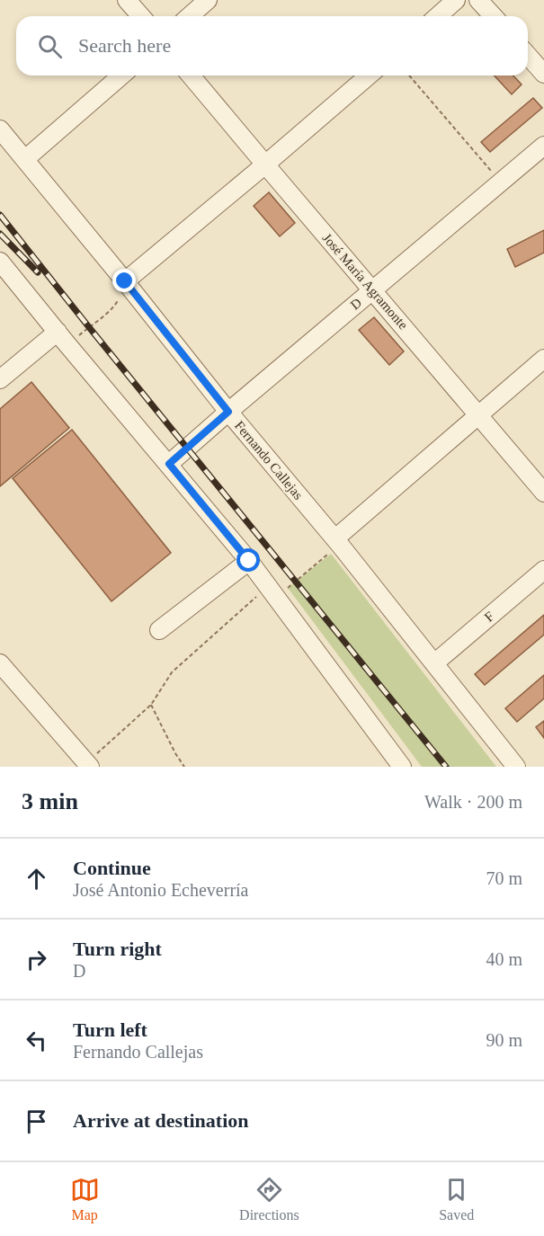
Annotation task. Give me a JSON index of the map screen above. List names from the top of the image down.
{
  "streets": {
    "street": [
      "José María Agramonte",
      "D",
      "Fernando Callejas",
      "F"
    ]
  },
  "crossings": [
    ["José María Agramonte", "D"],
    ["D", "Fernando Callejas"],
    ["Fernando Callejas", "F"]
  ],
  "page": {
    "search": "Search here",
    "heading": ["3 min", "Walk · 200 m"],
    "list": [
      ["Continue", "José Antonio Echeverría", "70 m"],
      ["Turn right", "D", "40 m"],
      ["Turn left", "Fernando Callejas", "90 m"],
      "Arrive at destination"
    ],
    "nav": ["Map", "Directions", "Saved"]
  }
}
